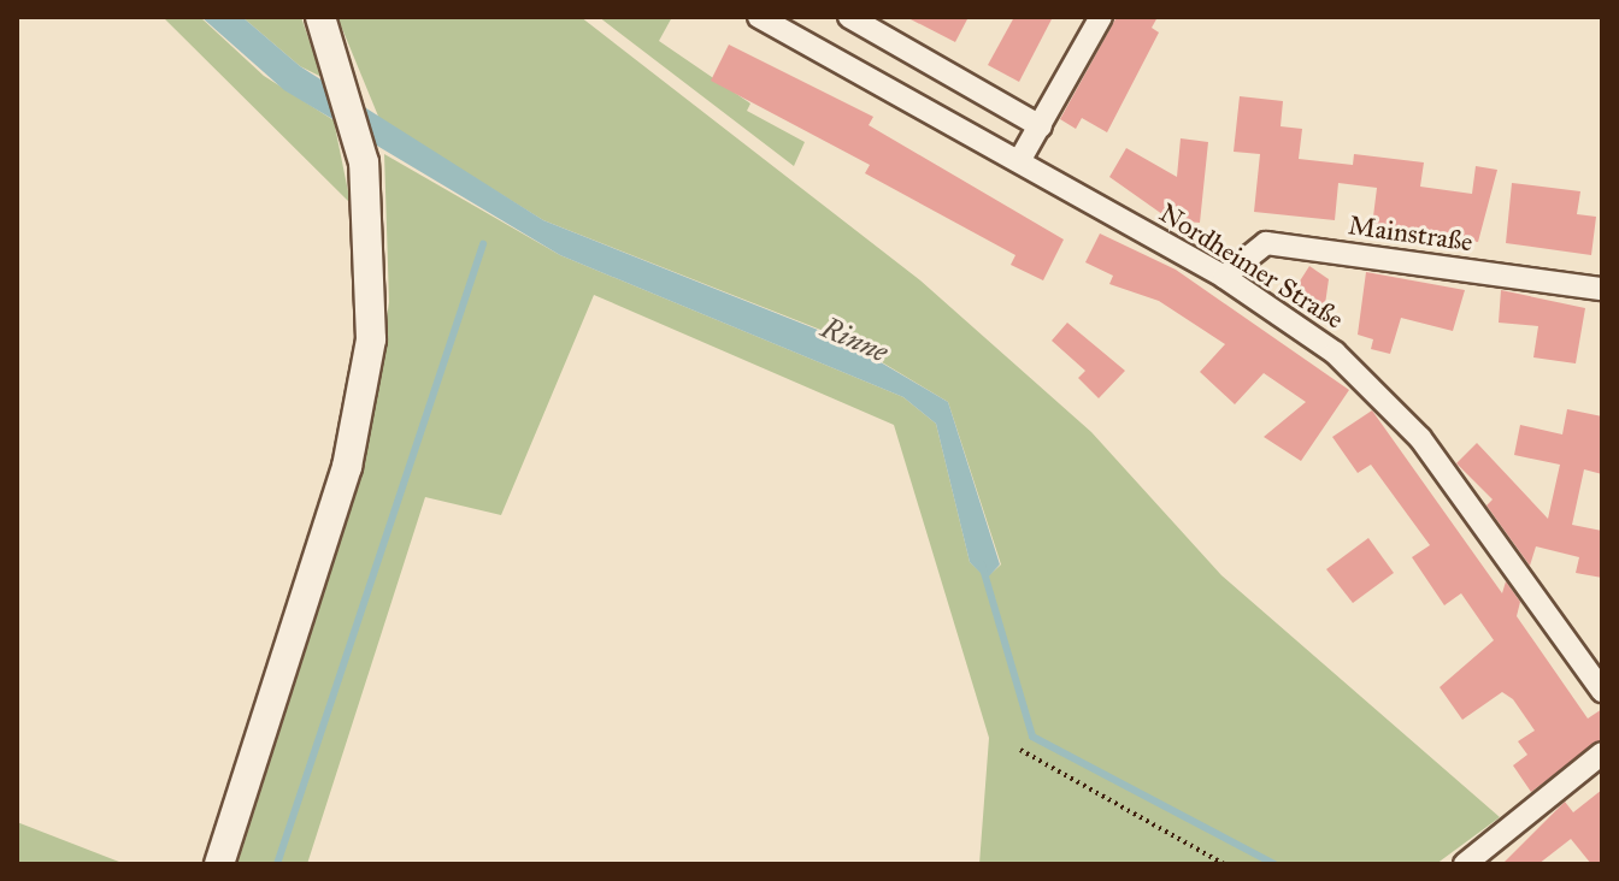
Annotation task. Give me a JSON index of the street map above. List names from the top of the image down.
{
  "streets": {
    "street": ["Mainstraße", "Nordheimer Straße"]
  },
  "crossings": [
    ["Mainstraße", "Nordheimer Straße"]
  ],
  "water": ["Rinne"]
}
